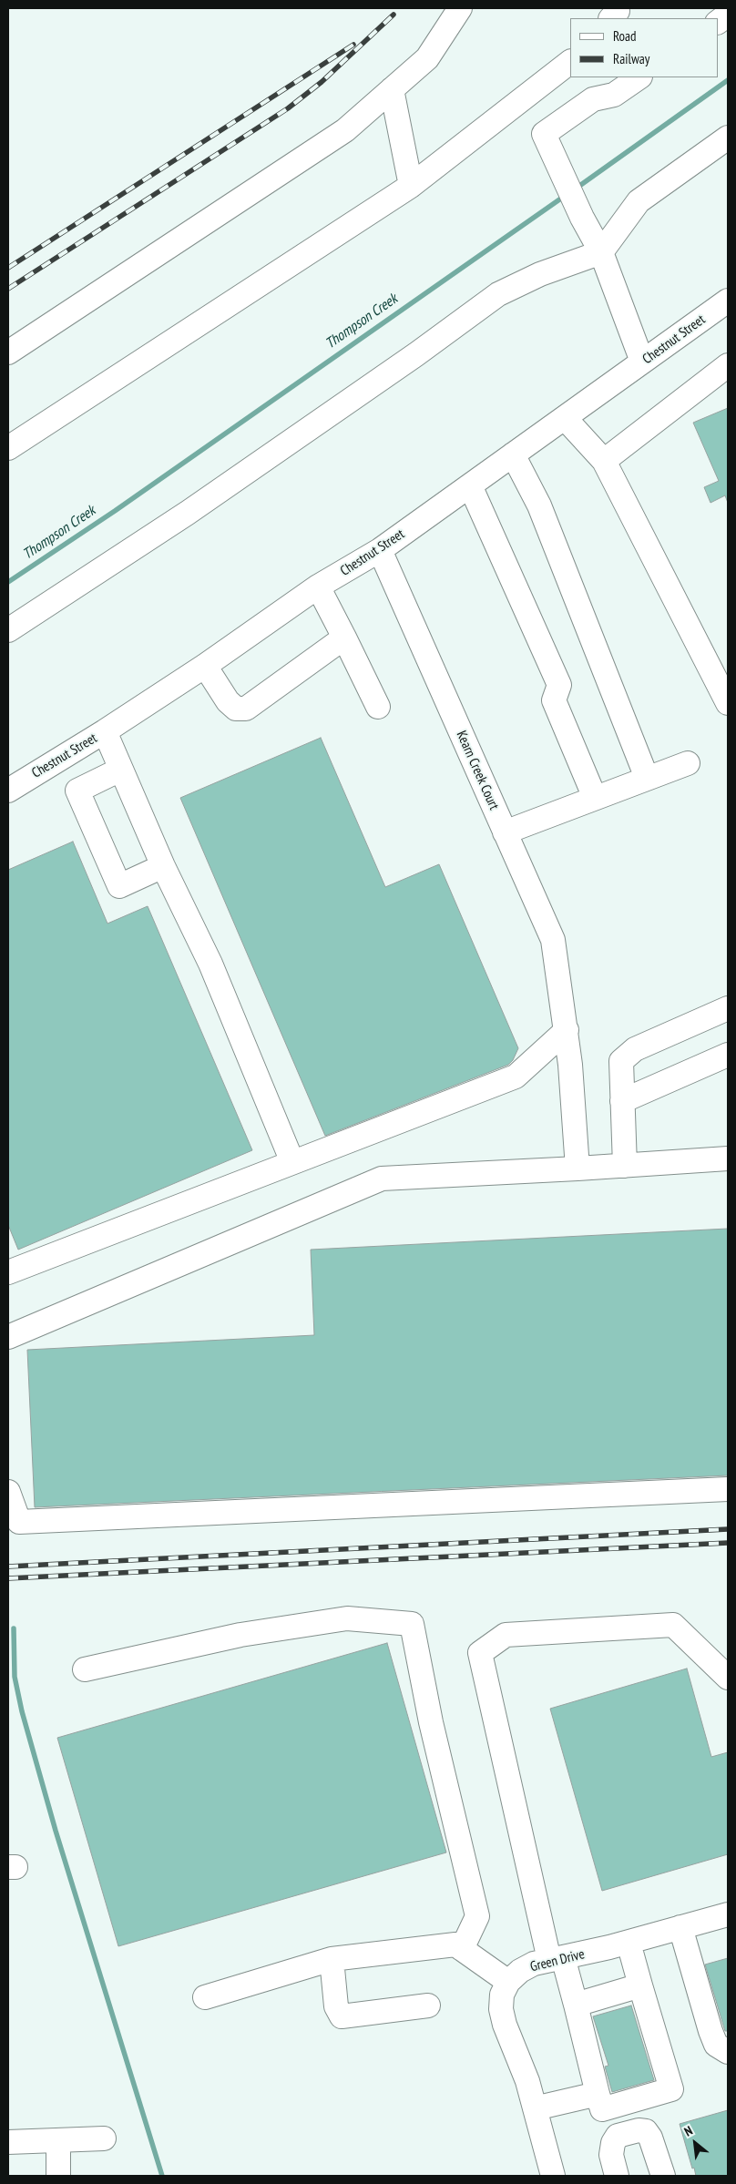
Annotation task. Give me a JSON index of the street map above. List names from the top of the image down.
{
  "streets": {
    "street": ["Chestnut Street", "Kearn Creek Court", "Green Drive"]
  },
  "crossings": [
    ["Chestnut Street", "Kearn Creek Court"]
  ],
  "water": ["Thompson Creek"],
  "legend": ["Road", "Railway"],
  "north": "top left"
}
